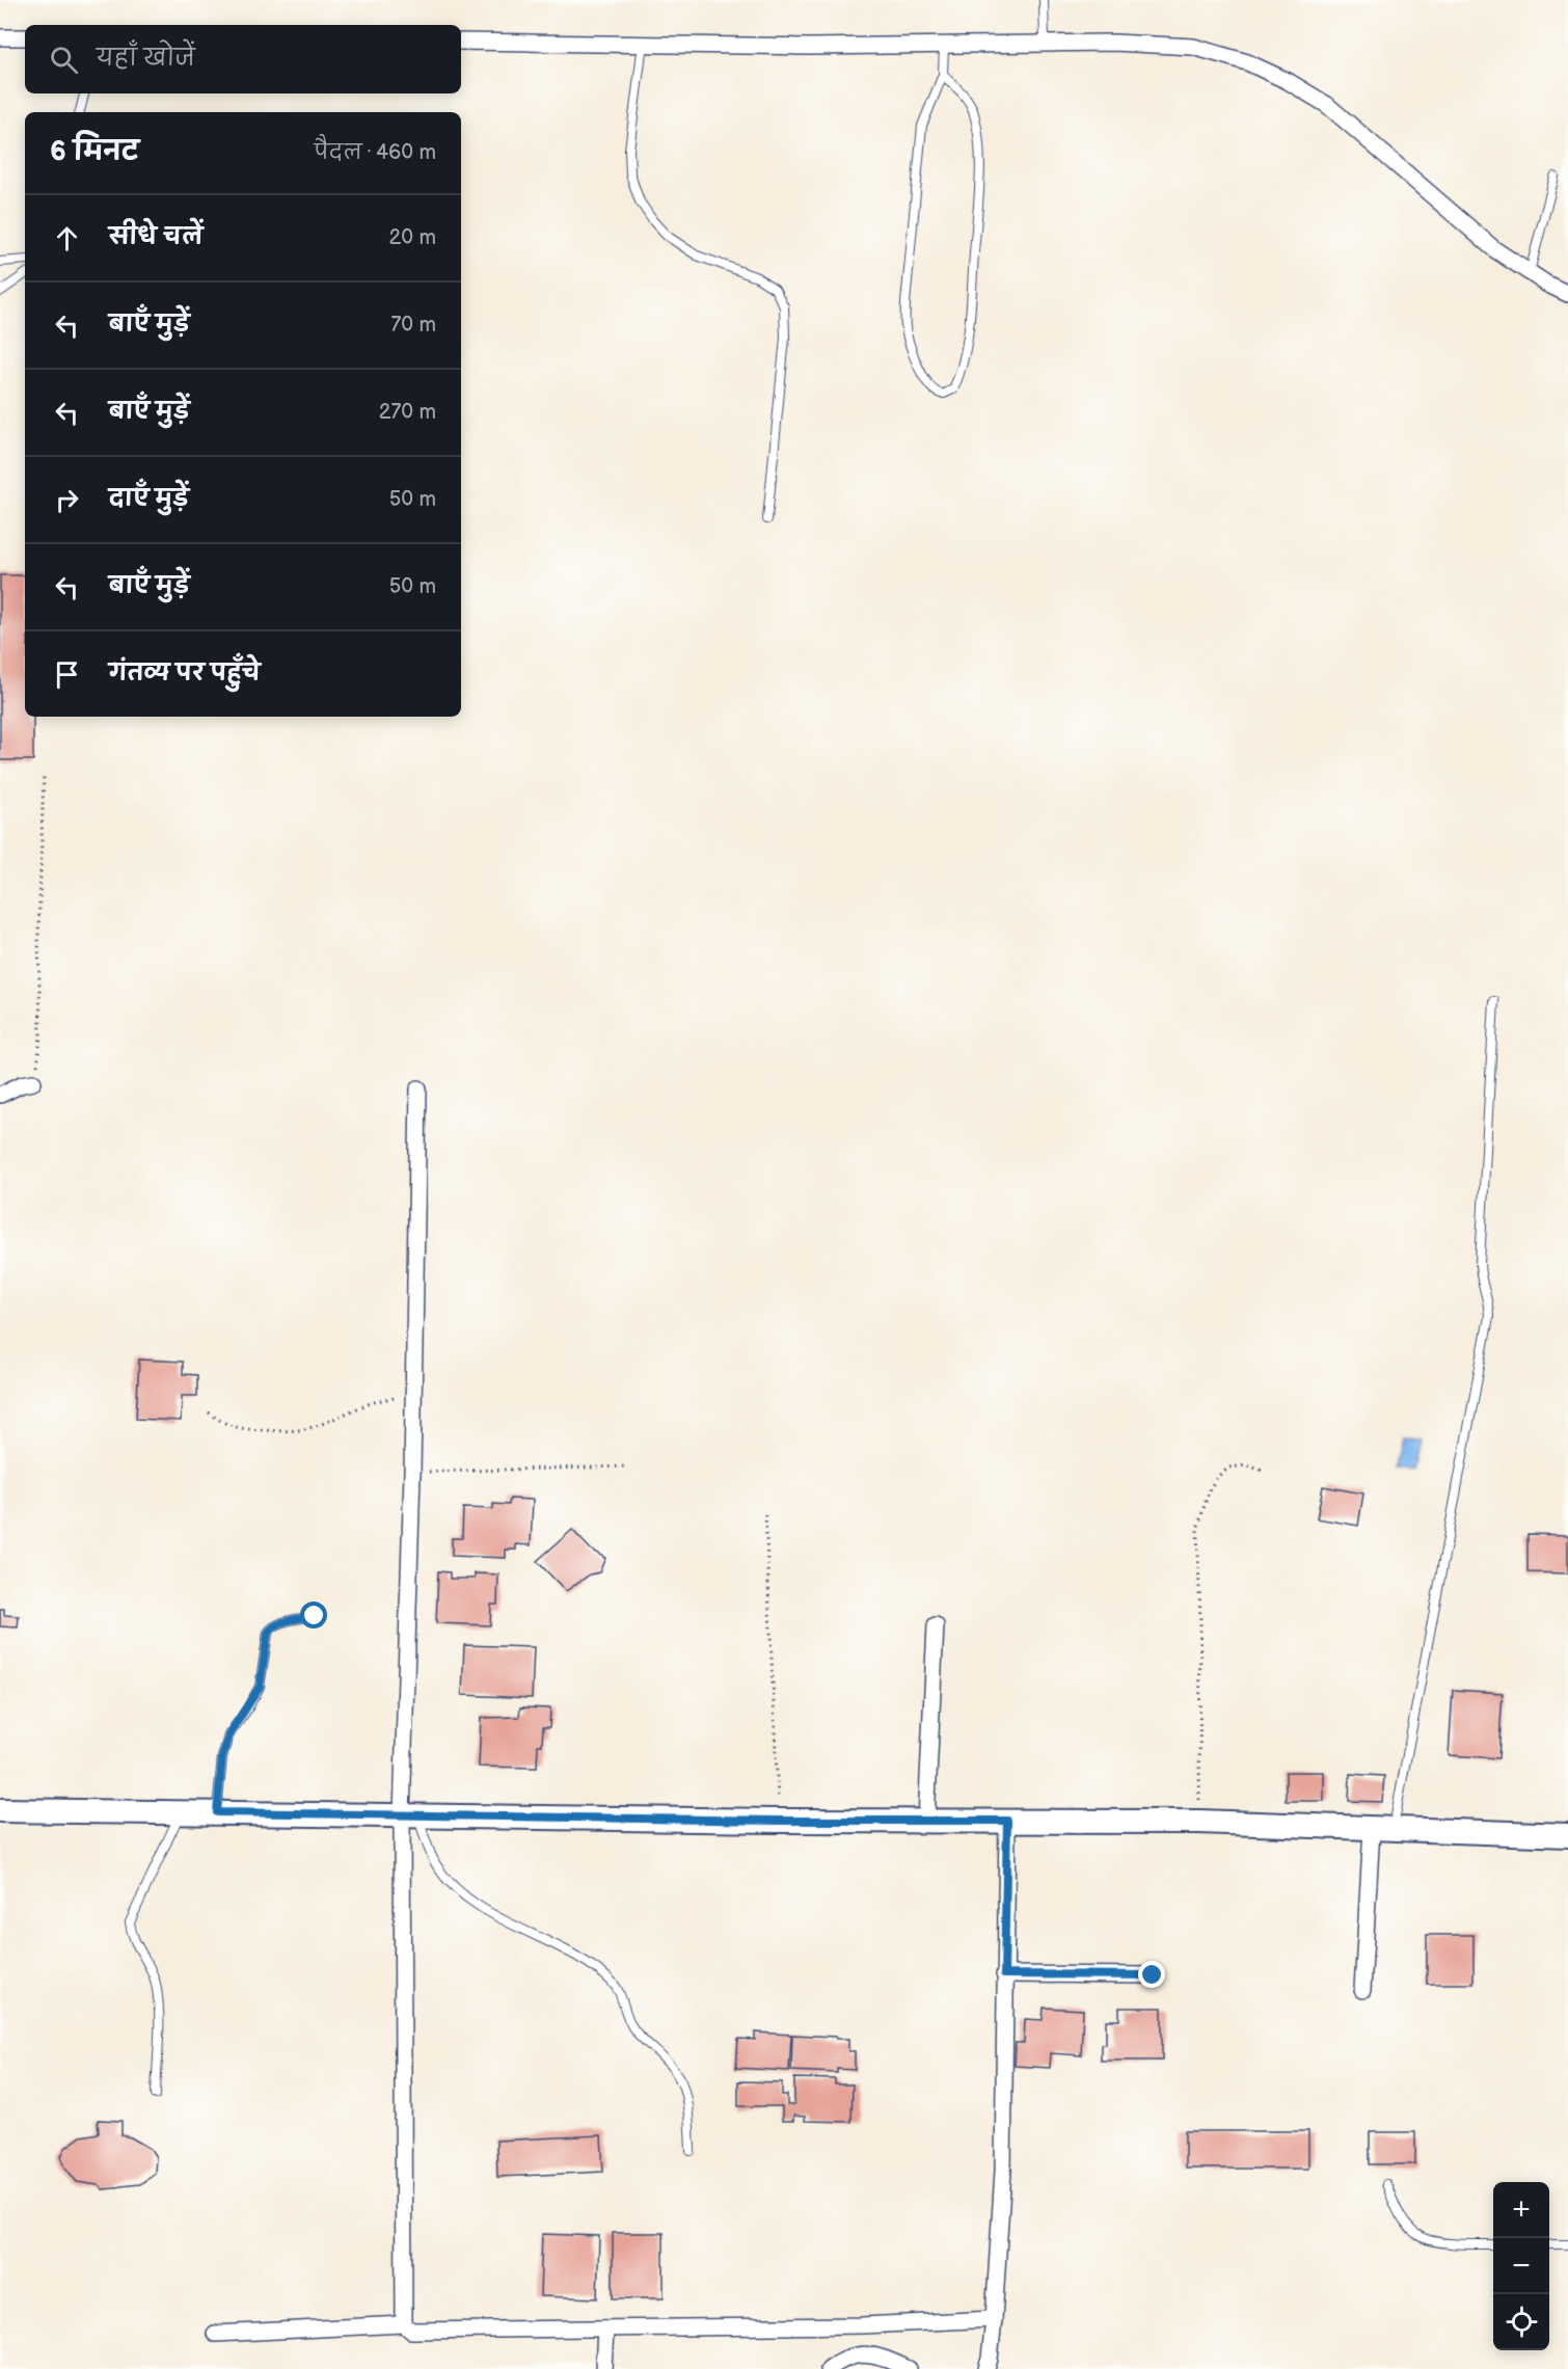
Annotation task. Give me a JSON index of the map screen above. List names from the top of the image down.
{
  "page": {
    "search": "यहाँ खोजें",
    "heading": ["6 मिनट", "पैदल · 460 m"],
    "list": [
      ["सीधे चलें", "20 m"],
      ["बाएँ मुड़ें", "70 m"],
      ["बाएँ मुड़ें", "270 m"],
      ["दाएँ मुड़ें", "50 m"],
      ["बाएँ मुड़ें", "50 m"],
      "गंतव्य पर पहुँचे"
    ],
    "map_buttons": ["+", "−"]
  }
}
